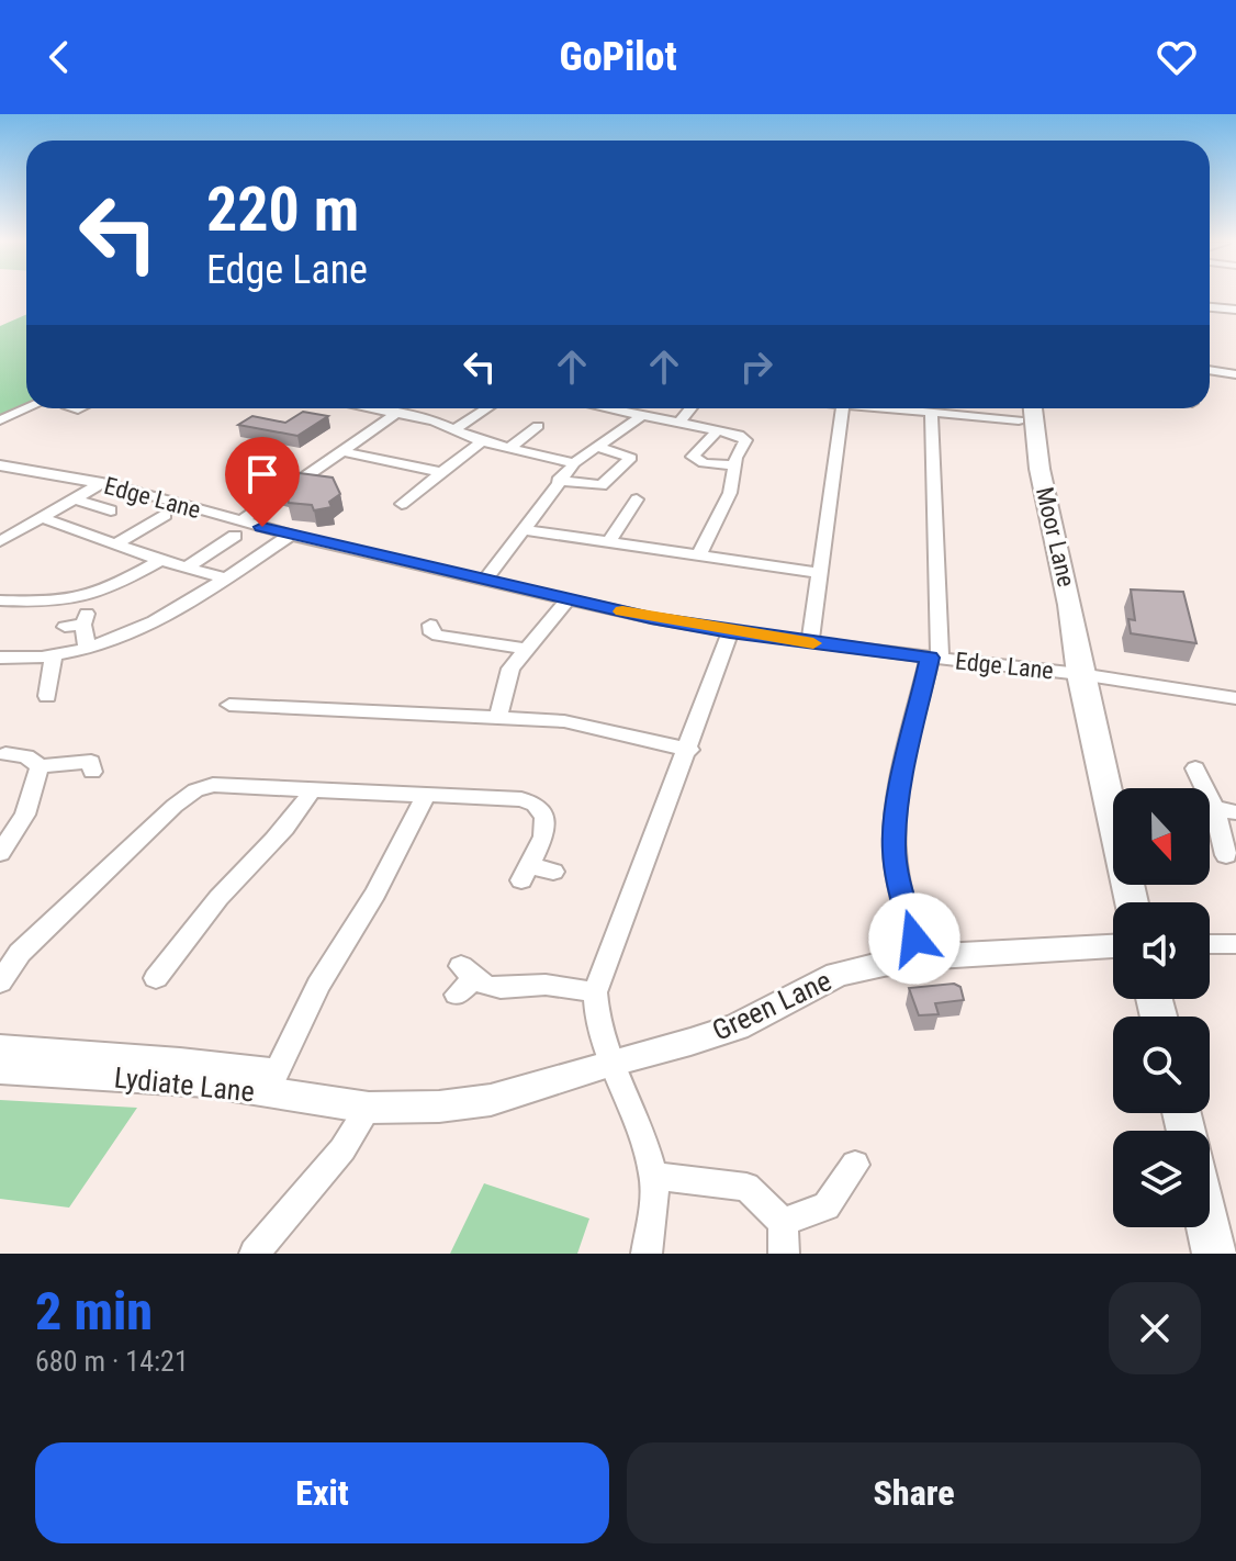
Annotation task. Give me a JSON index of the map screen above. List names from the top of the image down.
{
  "streets": {
    "highway": ["Moor Lane"],
    "main road": ["Green Lane", "Lydiate Lane"],
    "street": ["Edge Lane"]
  },
  "crossings": [
    ["Edge Lane", "Moor Lane"],
    ["Green Lane", "Lydiate Lane"]
  ],
  "north": "bottom",
  "page": {
    "header": "GoPilot",
    "turn": ["220 m", "Edge Lane"],
    "heading": ["2 min", "680 m · 14:21"],
    "buttons": ["Exit", "Share"]
  }
}
